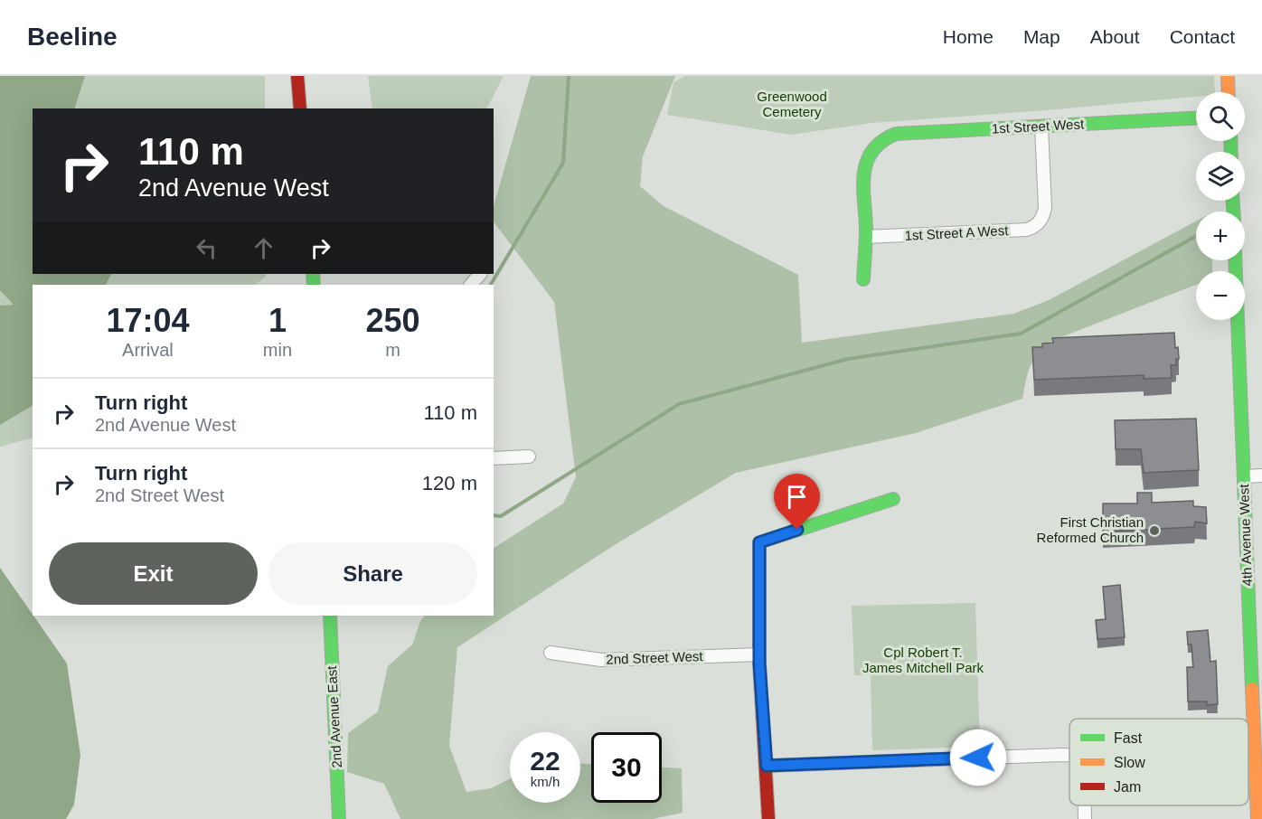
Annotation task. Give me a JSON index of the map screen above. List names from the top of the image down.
{
  "streets": {
    "street": [
      "1st Street West",
      "1st Street A West",
      "4th Avenue West",
      "2nd Street West",
      "2nd Avenue East"
    ]
  },
  "crossings": [
    ["1st Street West", "1st Street A West"]
  ],
  "parks": ["Greenwood Cemetery", "Cpl Robert T. James Mitchell Park"],
  "places": ["First Christian Reformed Church"],
  "legend": ["Fast", "Slow", "Jam"],
  "page": {
    "header": "Beeline",
    "nav": [
      "Home",
      "Map",
      "About",
      "Contact"
    ],
    "map_buttons": ["+", "−"],
    "turn": ["110 m", "2nd Avenue West"],
    "eta": [
      "17:04",
      "Arrival",
      "1",
      "min",
      "250",
      "m"
    ],
    "list": [
      {
        "name": "Turn right",
        "note": "2nd Avenue West",
        "value": "110 m"
      },
      {
        "name": "Turn right",
        "note": "2nd Street West",
        "value": "120 m"
      }
    ],
    "buttons": ["Exit", "Share"],
    "speed": "22 km/h",
    "limit": "30"
  }
}
